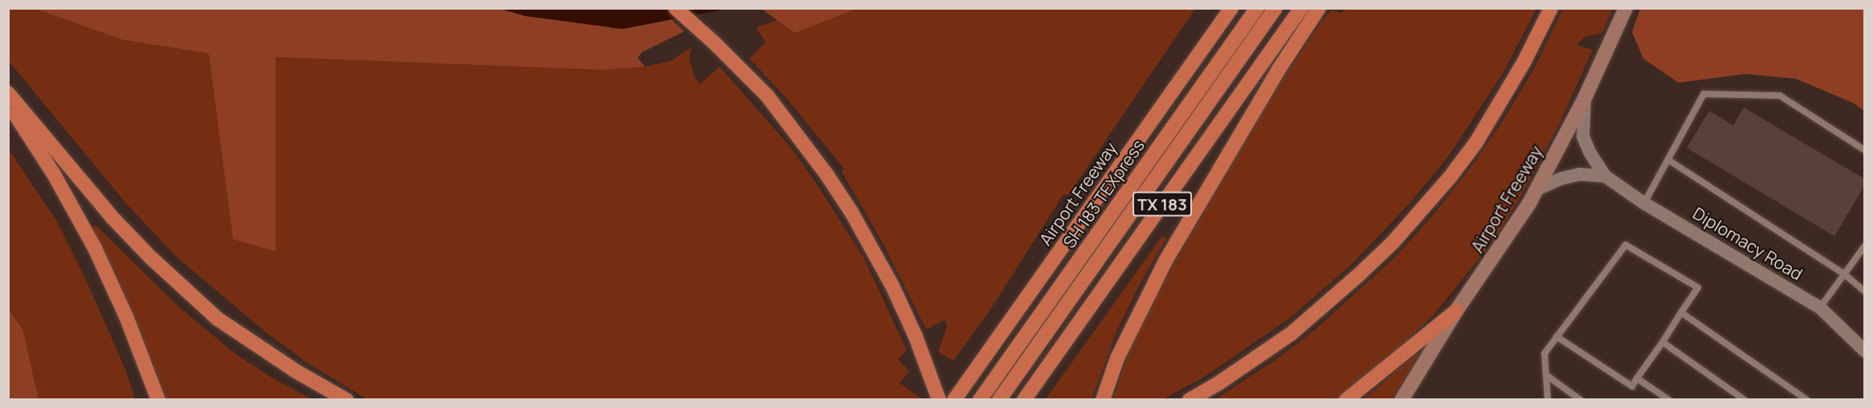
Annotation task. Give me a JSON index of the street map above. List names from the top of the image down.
{
  "streets": {
    "highway": ["Airport Freeway", "SH 183 TEXpress", "TX 183"],
    "street": ["Diplomacy Road"]
  },
  "crossings": [
    ["Airport Freeway", "Diplomacy Road"]
  ]
}
